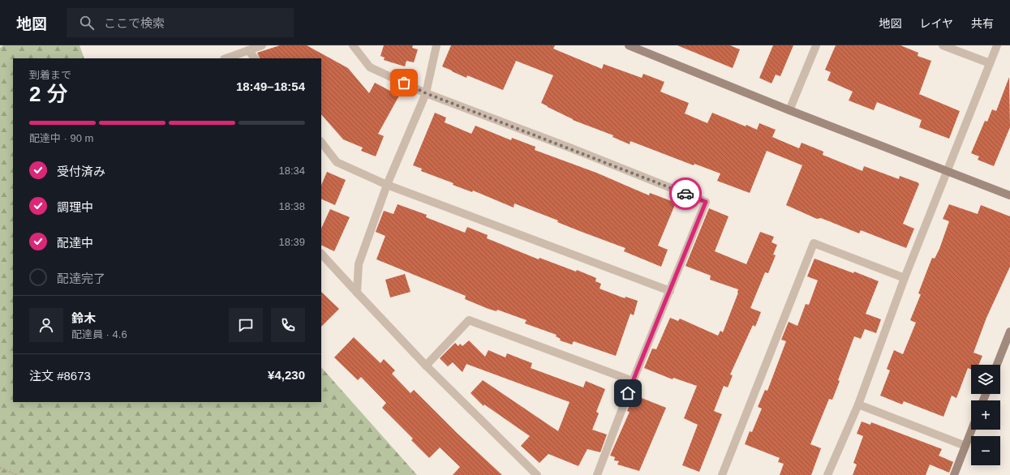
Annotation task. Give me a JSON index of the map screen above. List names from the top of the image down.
{
  "page": {
    "header": "地図",
    "search": "ここで検索",
    "nav": ["地図", "レイヤ", "共有"],
    "heading": ["2 分", "到着まで", "18:49–18:54"],
    "panel": [
      "鈴木",
      "配達員 · 4.6",
      "注文 #8673",
      "¥4,230"
    ],
    "bar": "配達中 · 90 m",
    "list": [
      ["受付済み", "18:34"],
      ["調理中", "18:38"],
      ["配達中", "18:39"],
      "配達完了"
    ],
    "map_buttons": ["+", "−"]
  }
}
